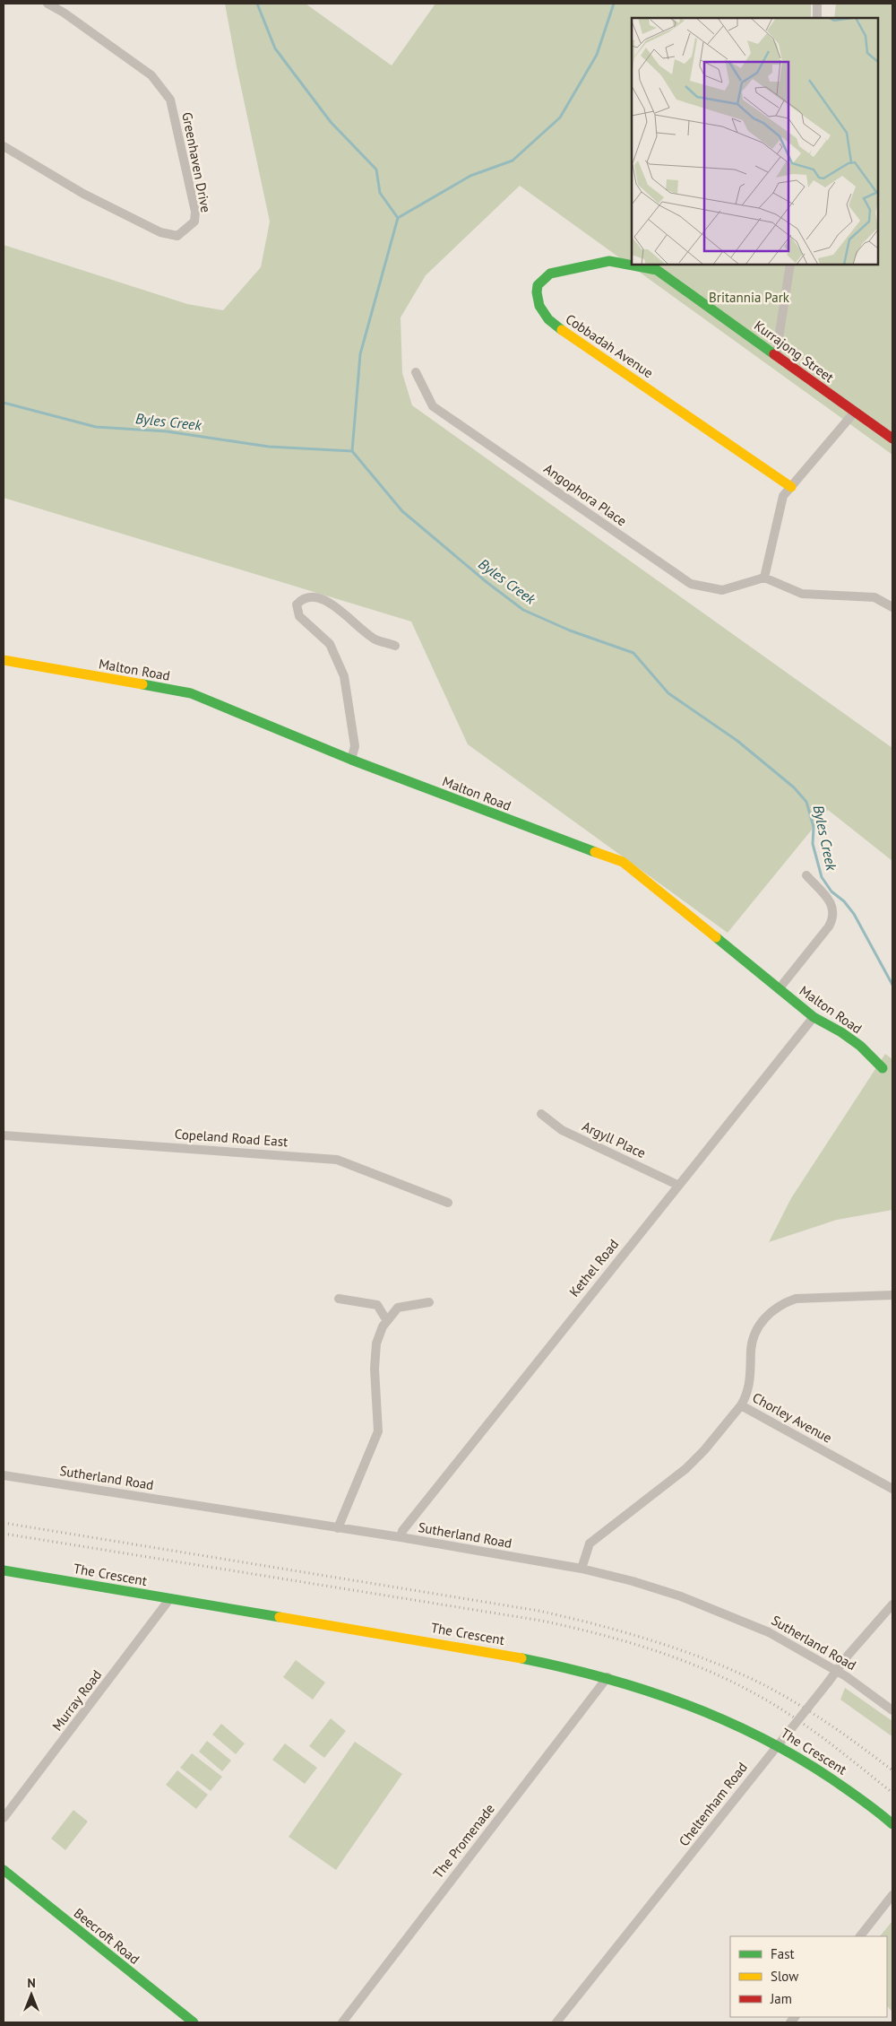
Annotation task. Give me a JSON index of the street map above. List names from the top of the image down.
{
  "streets": {
    "street": [
      "Greenhaven Drive",
      "Cobbadah Avenue",
      "Kurrajong Street",
      "Angophora Place",
      "Malton Road",
      "Copeland Road East",
      "Argyll Place",
      "Kethel Road",
      "Chorley Avenue",
      "Sutherland Road",
      "The Crescent",
      "Murray Road",
      "Cheltenham Road",
      "The Promenade",
      "Beecroft Road"
    ]
  },
  "crossings": [
    ["Cobbadah Avenue", "Kurrajong Street"],
    ["Malton Road", "Kethel Road"],
    ["Argyll Place", "Kethel Road"],
    ["Kethel Road", "Sutherland Road"],
    ["Chorley Avenue", "Sutherland Road"],
    ["Sutherland Road", "Cheltenham Road"],
    ["The Crescent", "Murray Road"],
    ["The Crescent", "Cheltenham Road"],
    ["The Crescent", "The Promenade"]
  ],
  "water": ["Byles Creek"],
  "parks": ["Britannia Park"],
  "legend": ["Fast", "Slow", "Jam"],
  "north": "top"
}
